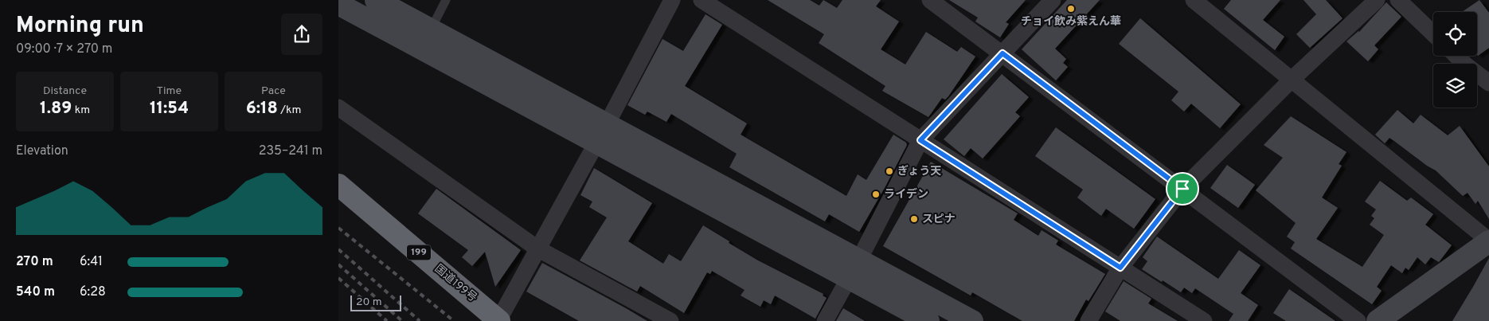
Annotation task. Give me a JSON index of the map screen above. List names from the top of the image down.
{
  "streets": {
    "highway": ["199", "国道199号"]
  },
  "places": [
    "チョイ飲み紫えん華",
    "ぎょう天",
    "ライデン",
    "スピナ"
  ],
  "scale_bar": "20 m",
  "page": {
    "heading": ["Morning run", "09:00 · 7 × 270 m"],
    "stats": [
      ["Distance", "1.89 km"],
      ["Time", "11:54"],
      ["Pace", "6:18 /km"]
    ],
    "chart": ["Elevation", "235–241 m"],
    "list": [
      {
        "name": "270 m",
        "note": "6:41"
      },
      {
        "name": "540 m",
        "note": "6:28"
      }
    ],
    "scale": "20 m"
  }
}
